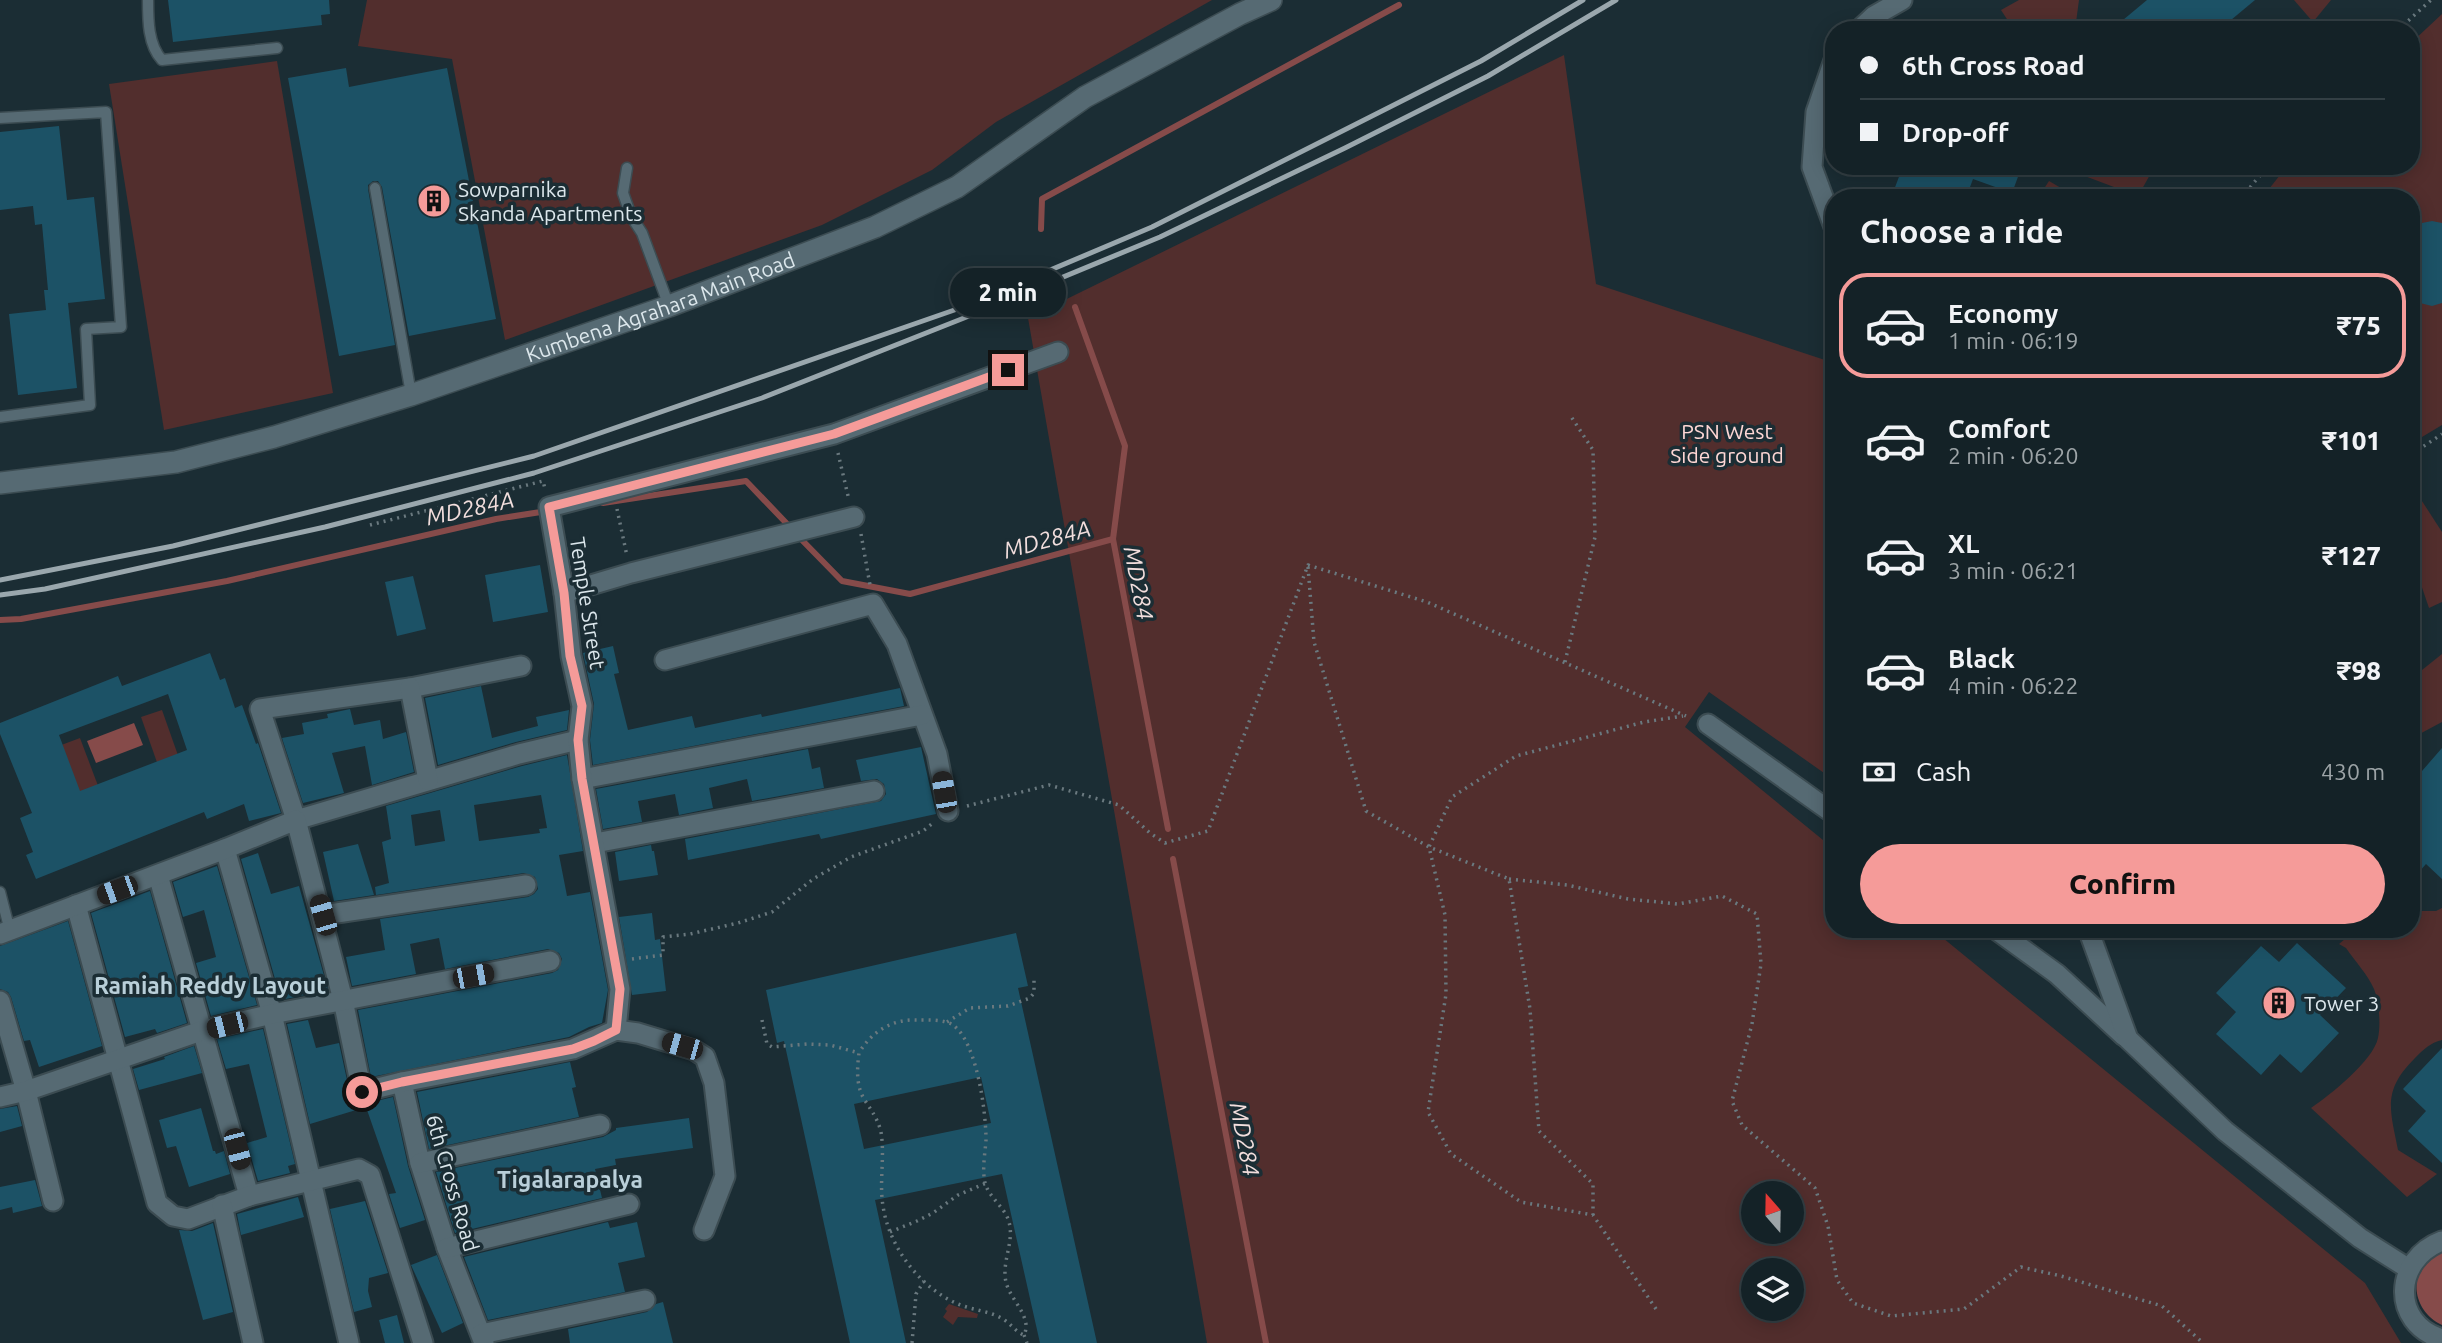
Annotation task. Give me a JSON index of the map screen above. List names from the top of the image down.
{
  "streets": {
    "street": ["Kumbena Agrahara Main Road", "Temple Street", "6th Cross Road"]
  },
  "districts": ["Ramiah Reddy Layout", "Tigalarapalya"],
  "water": ["MD284A", "MD284"],
  "parks": ["PSN West Side ground"],
  "places": {
    "building": ["Sowparnika Skanda Apartments", "Tower 3"]
  },
  "north": "top",
  "page": {
    "banner": ["6th Cross Road", "Drop-off"],
    "heading": "Choose a ride",
    "bubble": "2 min",
    "list": [
      {
        "name": "Economy",
        "note": "1 min · 06:19",
        "value": "₹75"
      },
      {
        "name": "Comfort",
        "note": "2 min · 06:20",
        "value": "₹101"
      },
      {
        "name": "XL",
        "note": "3 min · 06:21",
        "value": "₹127"
      },
      {
        "name": "Black",
        "note": "4 min · 06:22",
        "value": "₹98"
      }
    ],
    "pay": ["Cash", "430 m"],
    "buttons": "Confirm"
  }
}
